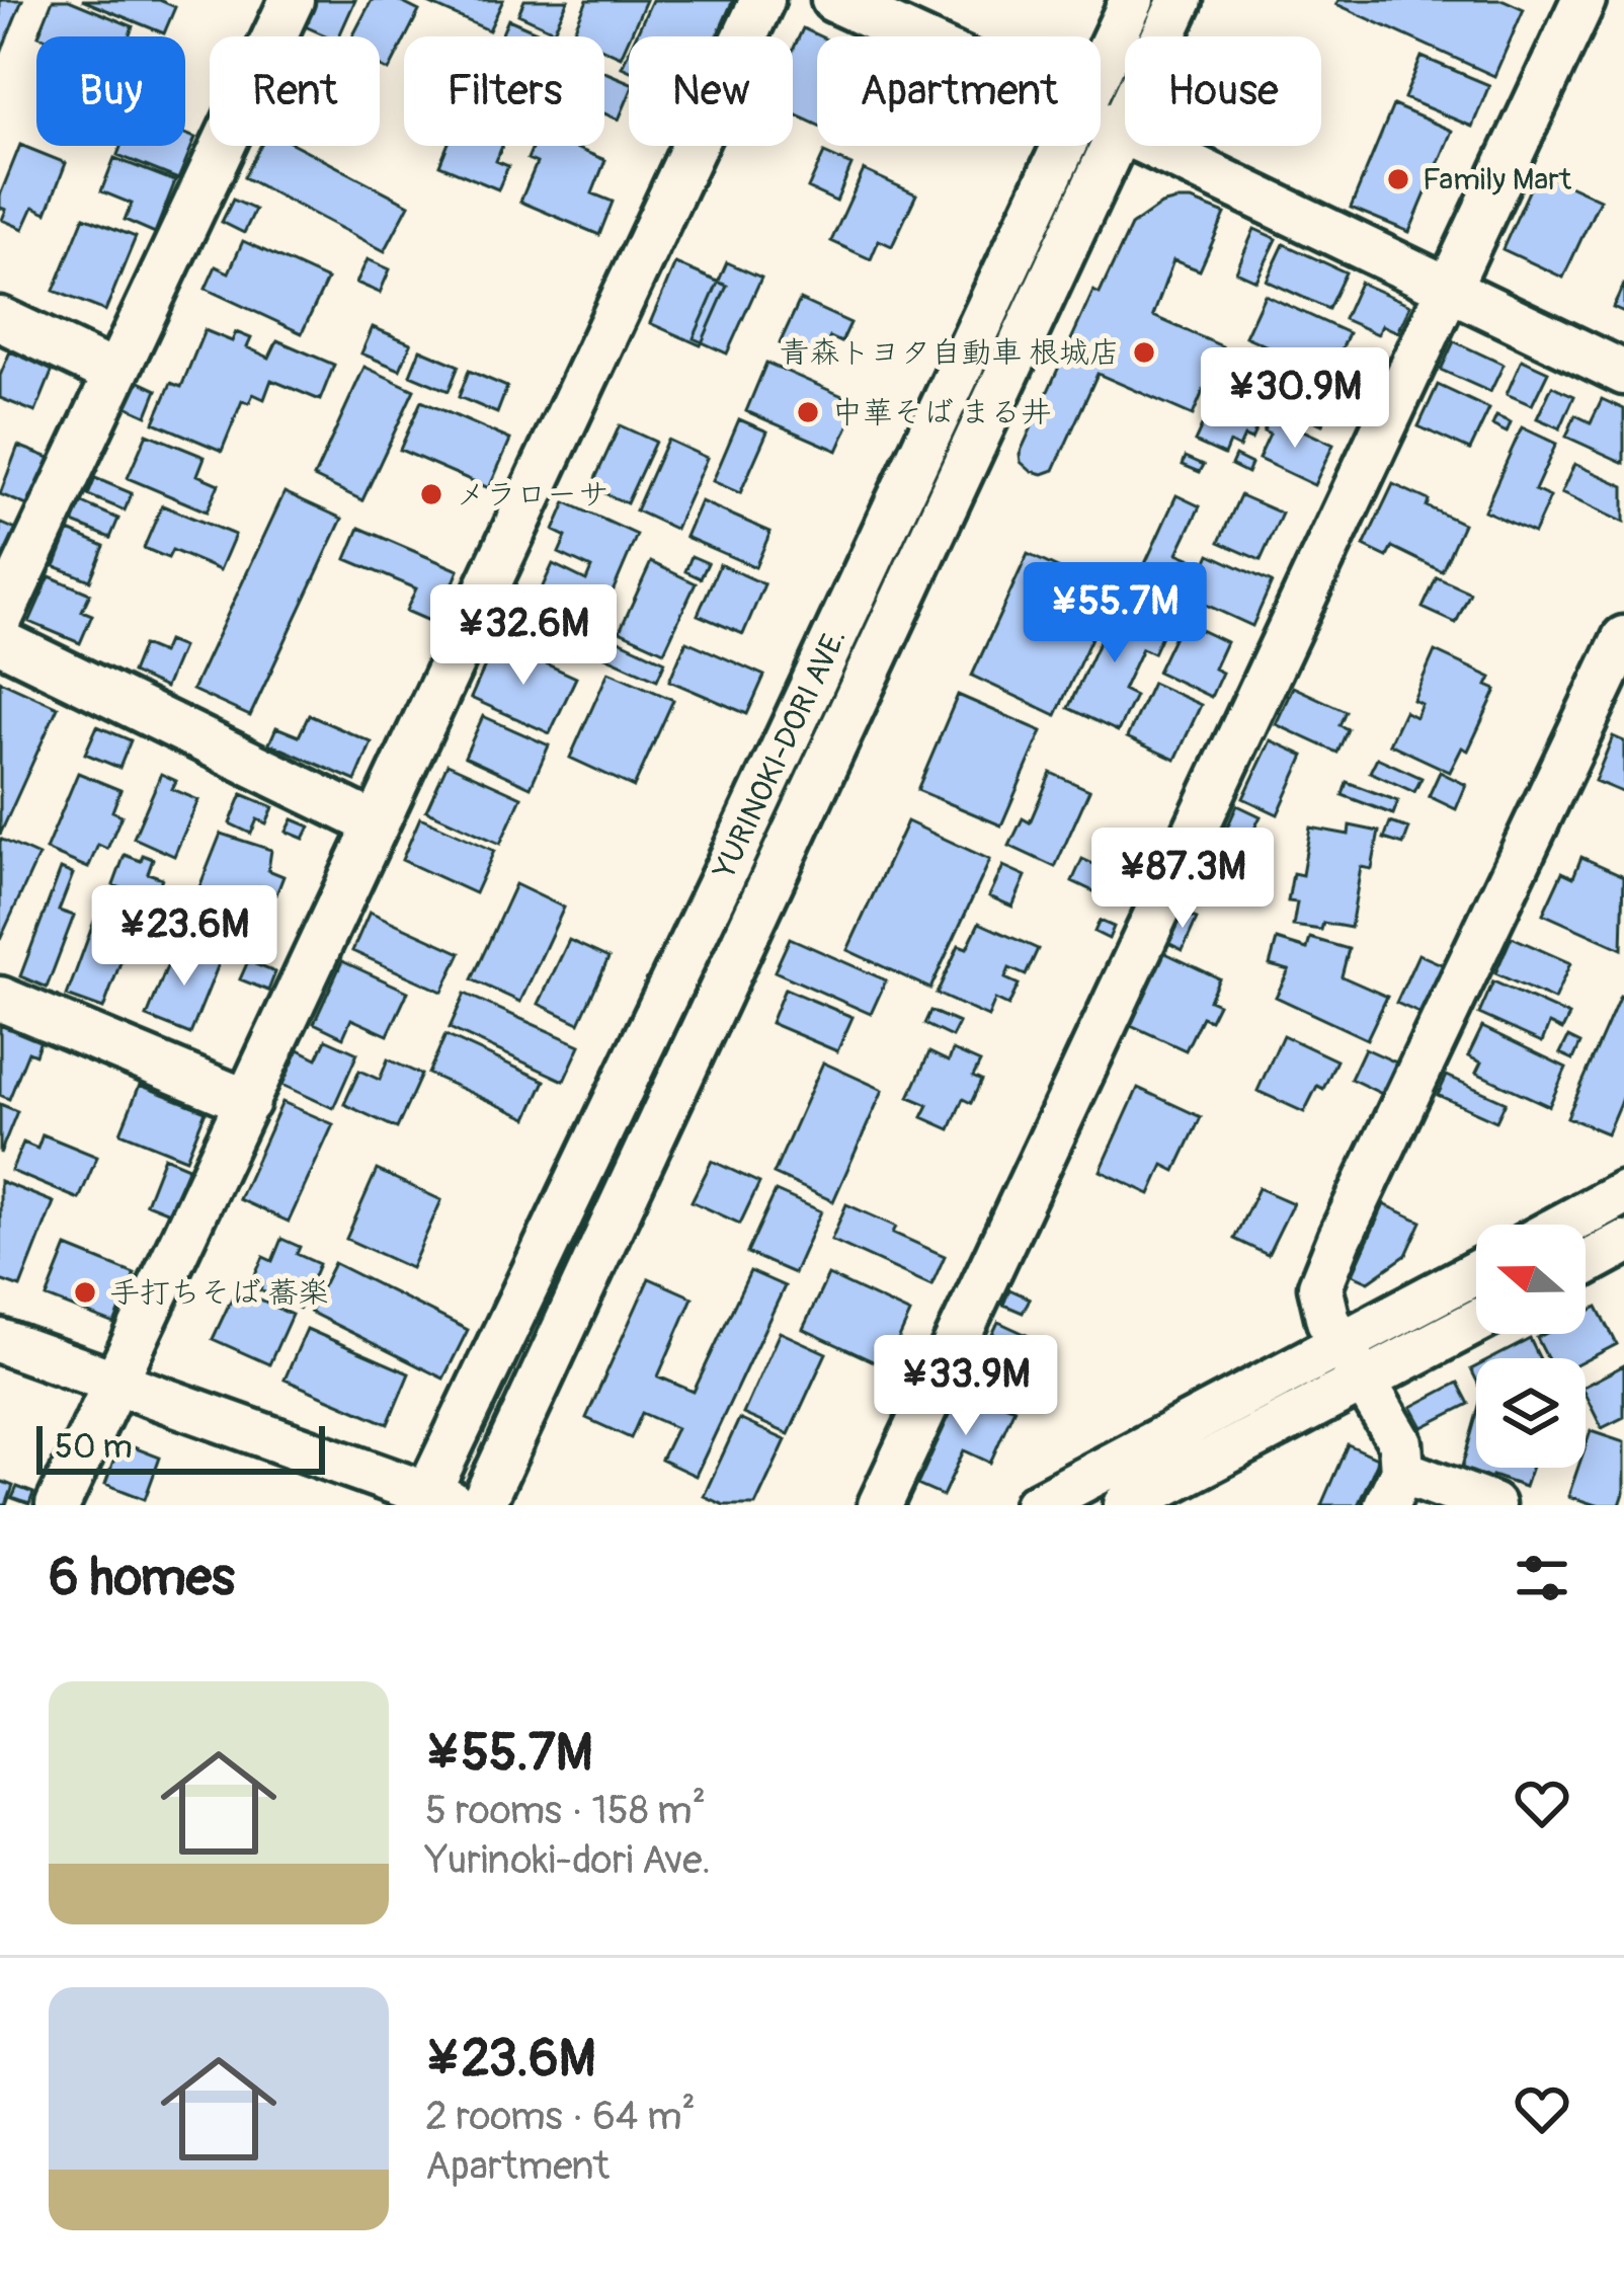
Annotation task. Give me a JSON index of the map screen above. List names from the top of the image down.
{
  "streets": {
    "street": ["YURINOKI-DORI AVE."]
  },
  "places": [
    "Family Mart",
    "青森トヨタ自動車 根城店",
    "中華そば まる井",
    "メラローサ",
    "手打ちそば 蕎楽"
  ],
  "scale_bar": "50 m",
  "north": "left",
  "page": {
    "chip": [
      "Buy",
      "Rent",
      "Filters",
      "New",
      "Apartment",
      "House"
    ],
    "price": [
      "¥30.9M",
      "¥55.7M",
      "¥32.6M",
      "¥87.3M",
      "¥23.6M",
      "¥33.9M"
    ],
    "scale": "50 m",
    "heading": "6 homes",
    "list": [
      {
        "name": "¥55.7M",
        "note": "5 rooms · 158 m² · Yurinoki-dori Ave."
      },
      {
        "name": "¥23.6M",
        "note": "2 rooms · 64 m² · Apartment"
      }
    ]
  }
}
